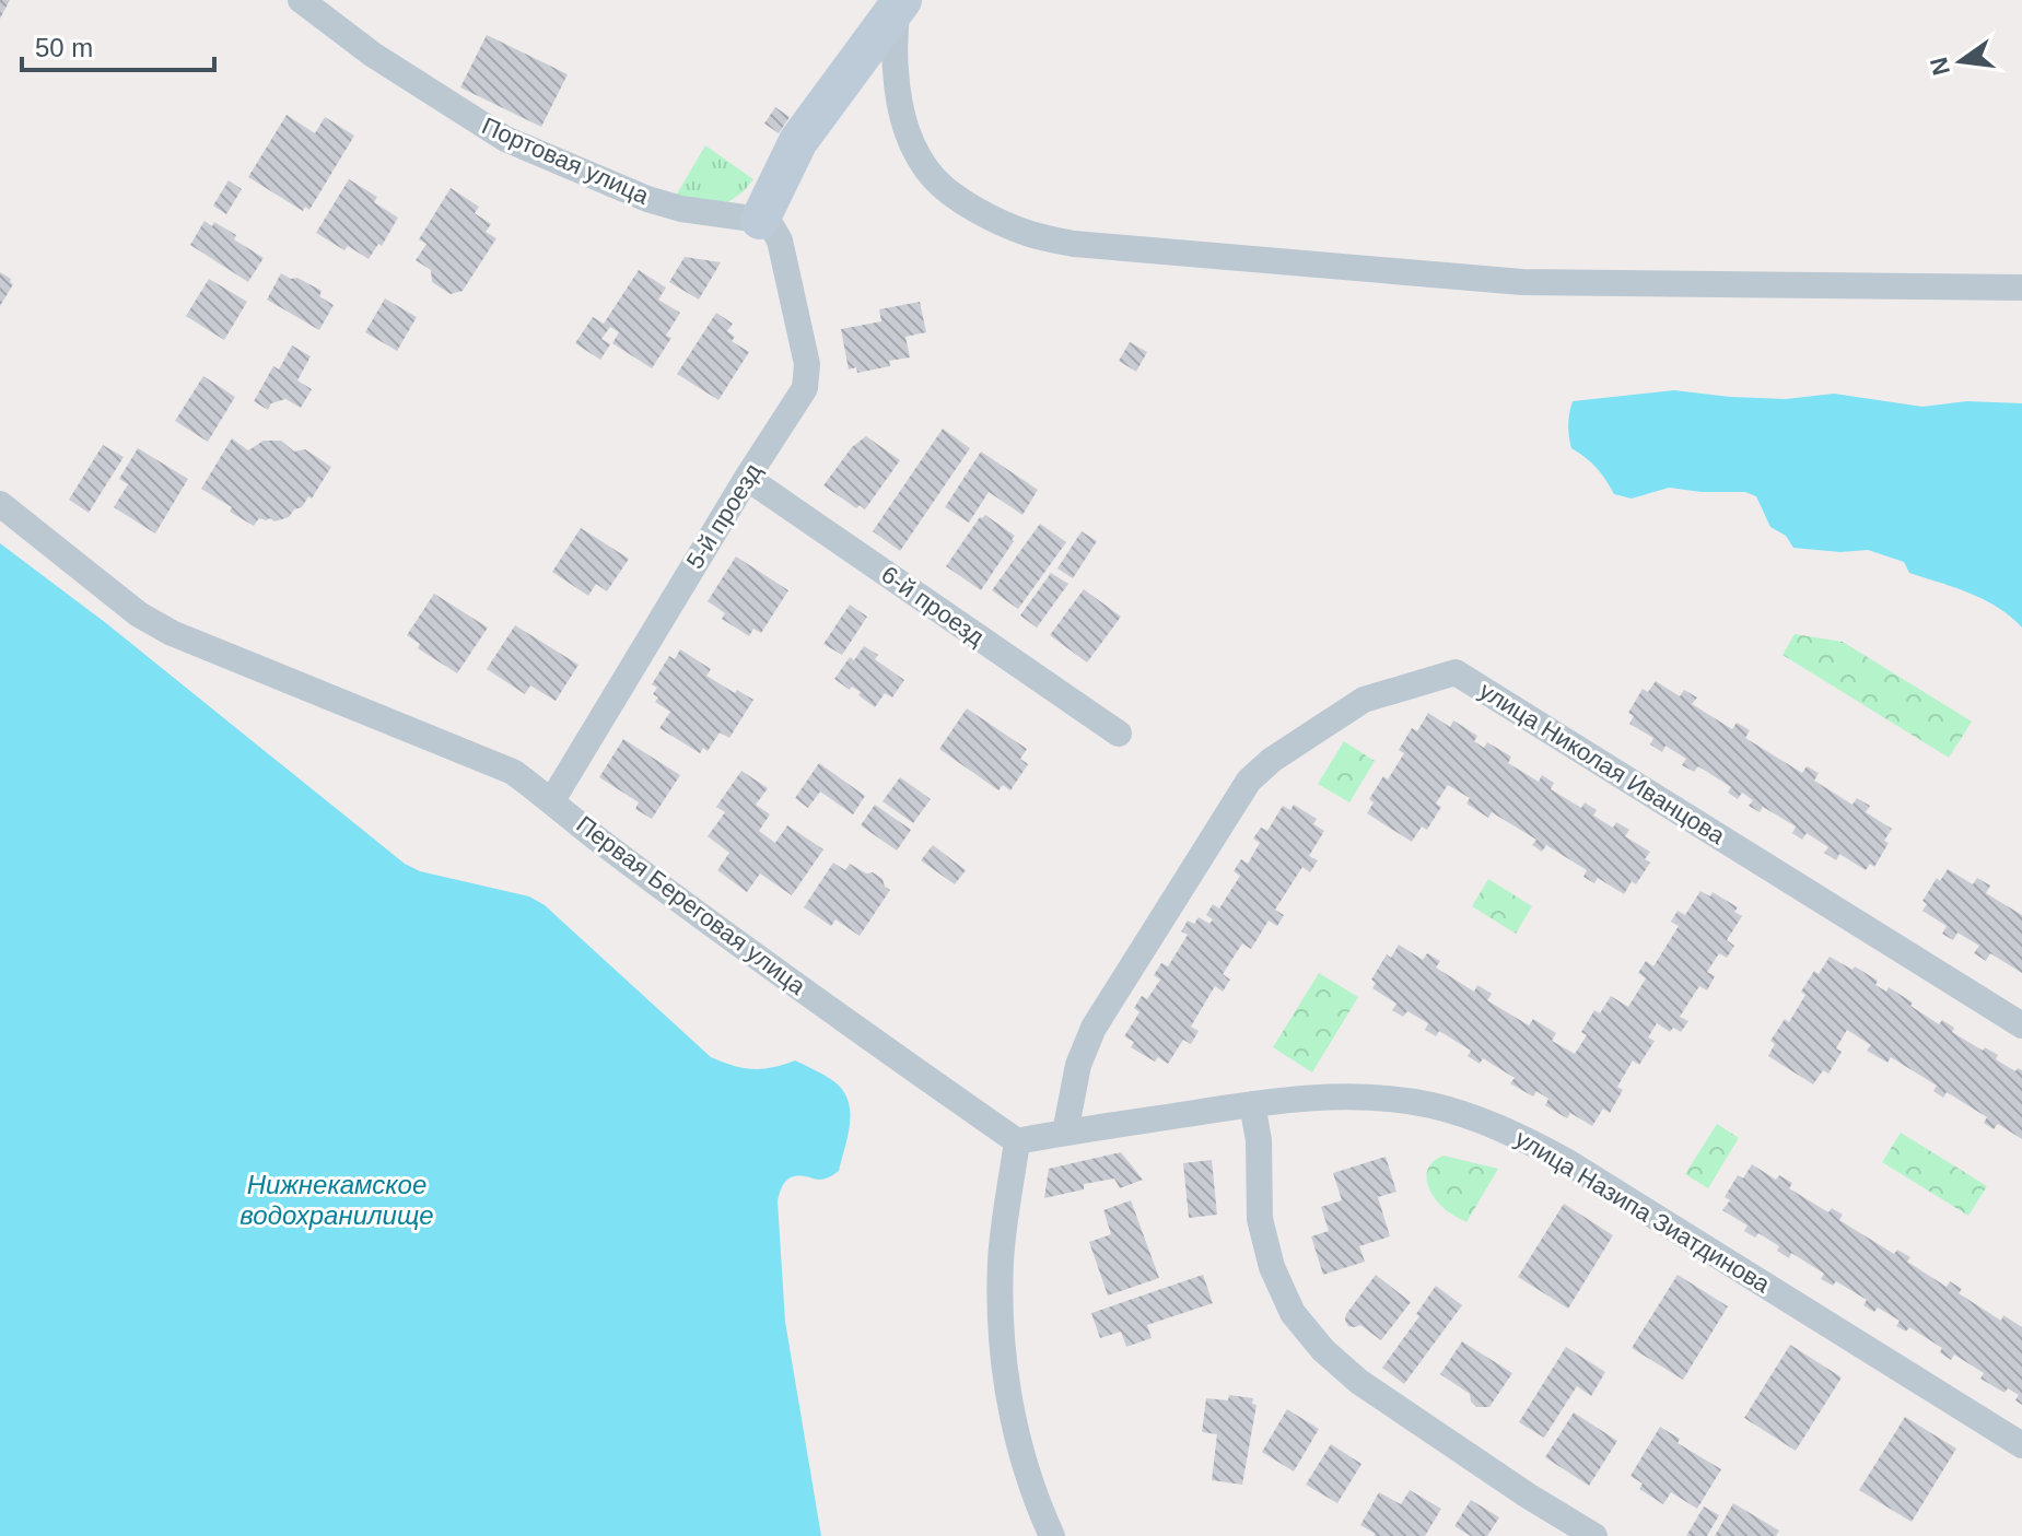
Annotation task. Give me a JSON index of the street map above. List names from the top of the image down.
{
  "streets": {
    "street": [
      "Портовая улица",
      "5-й проезд",
      "6-й проезд",
      "улица Николая Иванцова",
      "Первая Береговая улица",
      "улица Назипа Зиатдинова"
    ]
  },
  "crossings": [
    ["Портовая улица", "5-й проезд"],
    ["5-й проезд", "6-й проезд"],
    ["5-й проезд", "Первая Береговая улица"],
    ["улица Николая Иванцова", "улица Назипа Зиатдинова"],
    ["Первая Береговая улица", "улица Назипа Зиатдинова"]
  ],
  "water": ["Нижнекамское водохранилище"],
  "scale_bar": "50 m",
  "north": "left"
}
